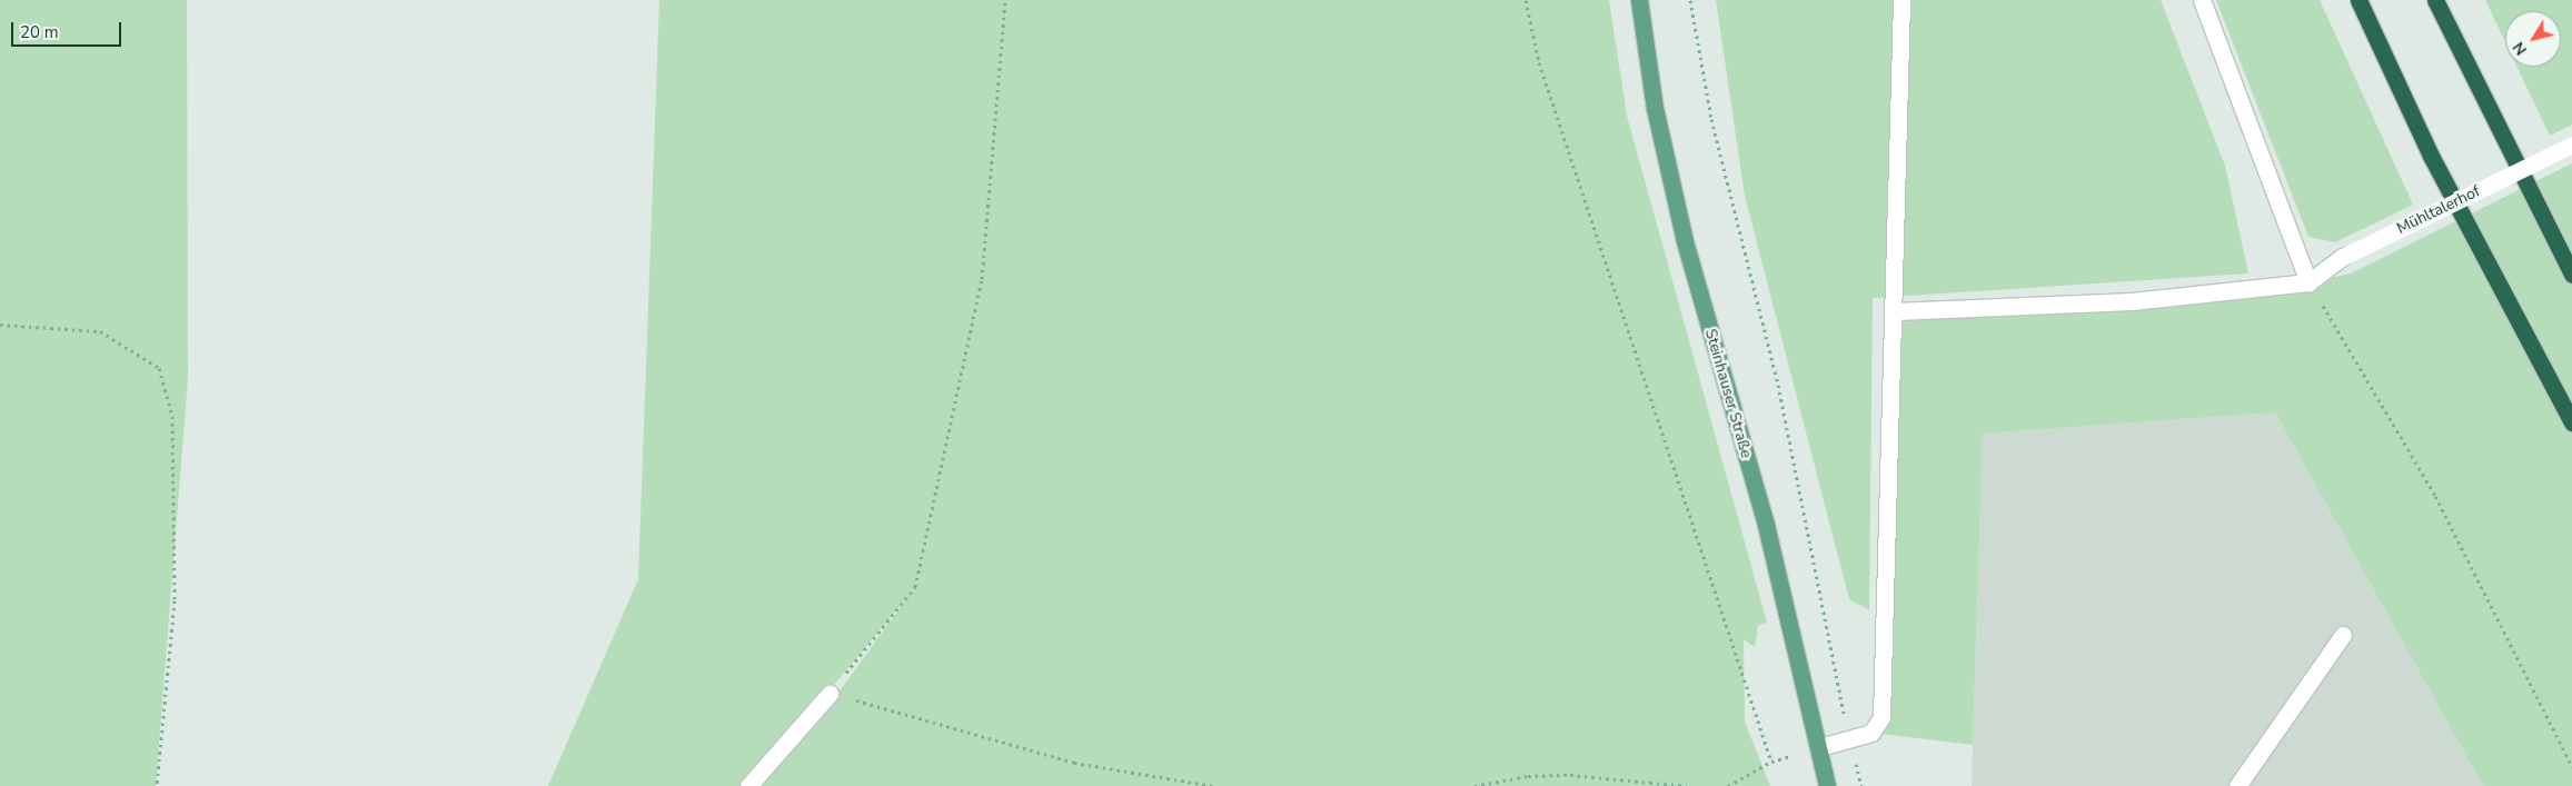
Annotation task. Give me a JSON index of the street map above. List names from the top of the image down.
{
  "streets": {
    "main road": ["Steinhauser Straße"],
    "lane": ["Mühltalerhof"]
  },
  "scale_bar": "20 m",
  "north": "bottom left"
}
